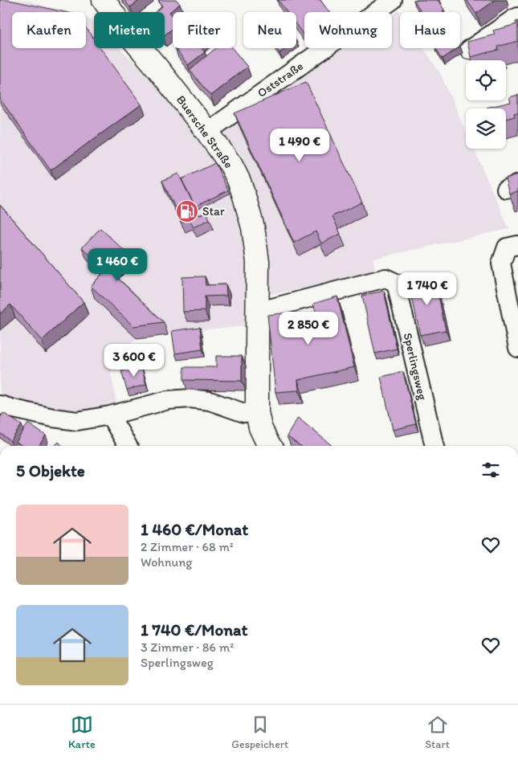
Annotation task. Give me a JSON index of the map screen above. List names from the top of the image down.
{
  "streets": {
    "main road": ["Buersche Straße"],
    "street": ["Oststraße", "Sperlingsweg"]
  },
  "crossings": [
    ["Oststraße", "Buersche Straße"],
    ["Buersche Straße", "Sperlingsweg"]
  ],
  "places": {
    "fuel station": ["Star"]
  },
  "page": {
    "chip": [
      "Kaufen",
      "Mieten",
      "Filter",
      "Neu",
      "Wohnung",
      "Haus"
    ],
    "price": [
      "1 490 €",
      "1 460 €",
      "1 740 €",
      "2 850 €",
      "3 600 €"
    ],
    "heading": "5 Objekte",
    "list": [
      {
        "name": "1 460 €/Monat",
        "note": "2 Zimmer · 68 m² · Wohnung"
      },
      {
        "name": "1 740 €/Monat",
        "note": "3 Zimmer · 86 m² · Sperlingsweg"
      }
    ],
    "tabs": ["Karte", "Gespeichert", "Start"]
  }
}
